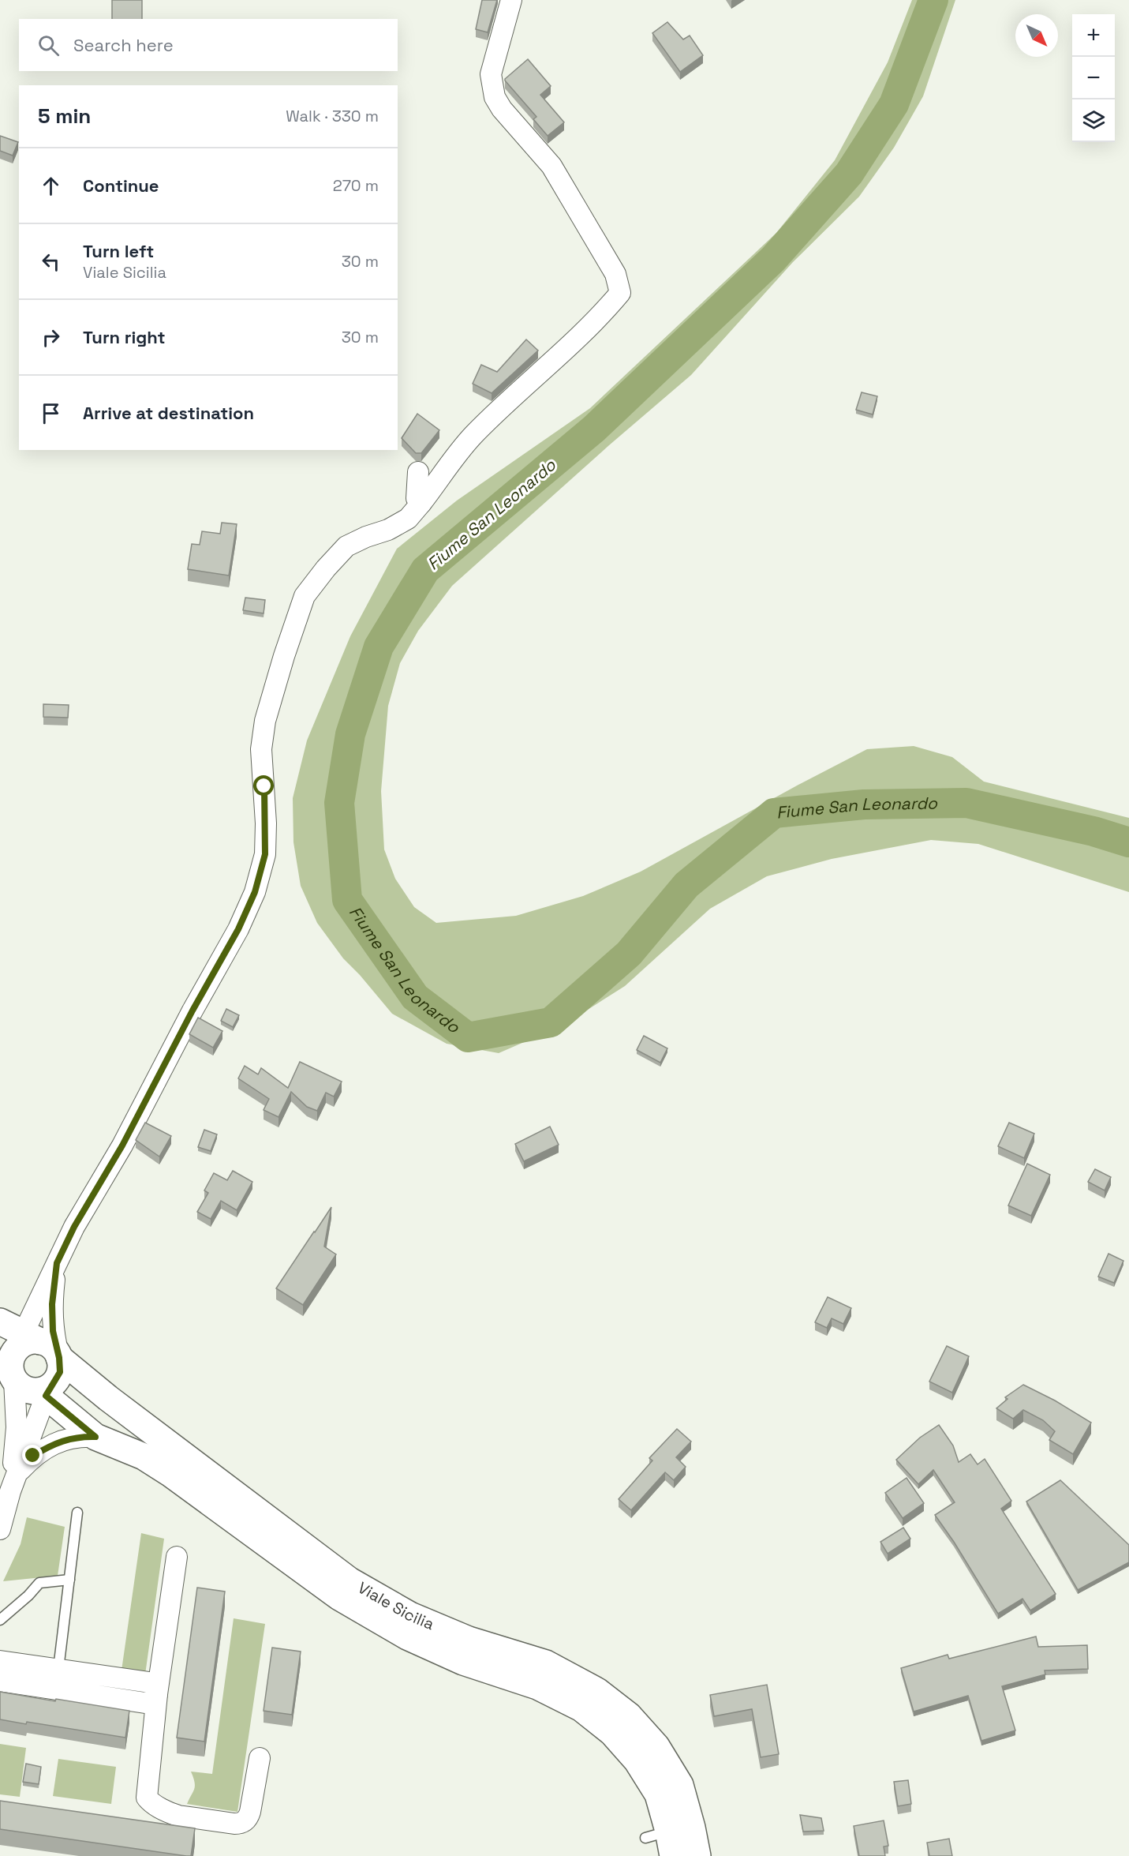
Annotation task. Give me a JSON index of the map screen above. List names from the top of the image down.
{
  "streets": {
    "main road": ["Viale Sicilia"]
  },
  "water": ["Fiume San Leonardo"],
  "north": "bottom right",
  "page": {
    "map_buttons": ["+", "−"],
    "search": "Search here",
    "heading": ["5 min", "Walk · 330 m"],
    "list": [
      ["Continue", "270 m"],
      ["Turn left", "Viale Sicilia", "30 m"],
      ["Turn right", "30 m"],
      "Arrive at destination"
    ]
  }
}
